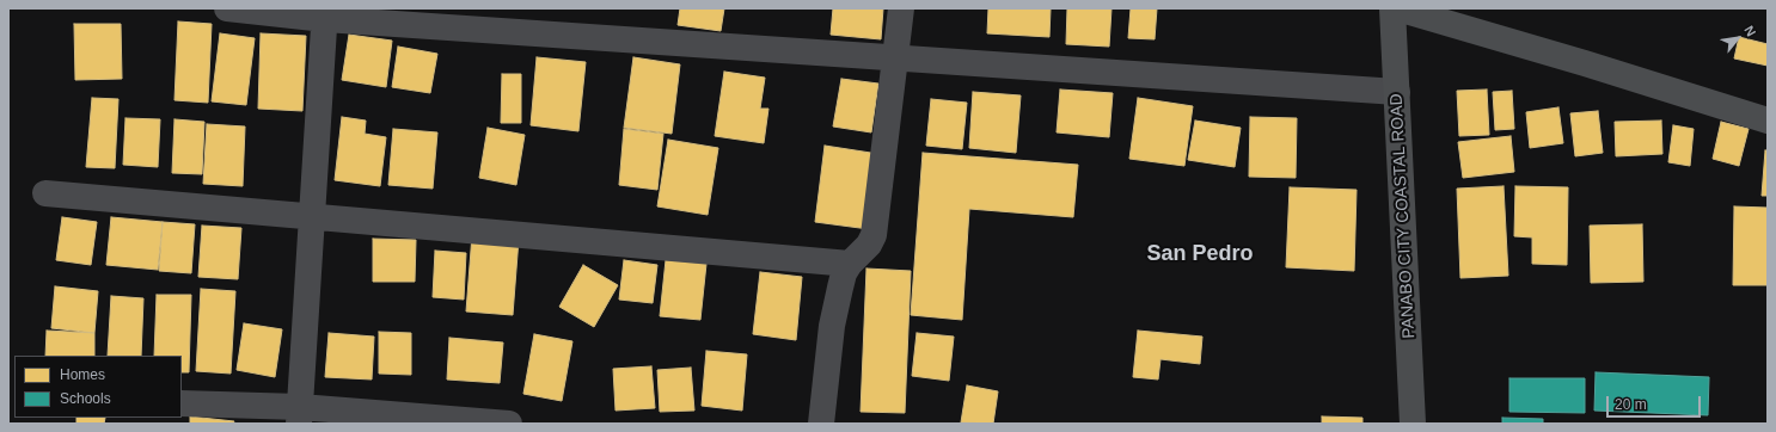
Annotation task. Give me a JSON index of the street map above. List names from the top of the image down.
{
  "streets": {
    "main road": ["PANABO CITY COASTAL ROAD"]
  },
  "districts": ["San Pedro"],
  "legend": ["Homes", "Schools"],
  "scale_bar": "20 m",
  "north": "top right"
}
